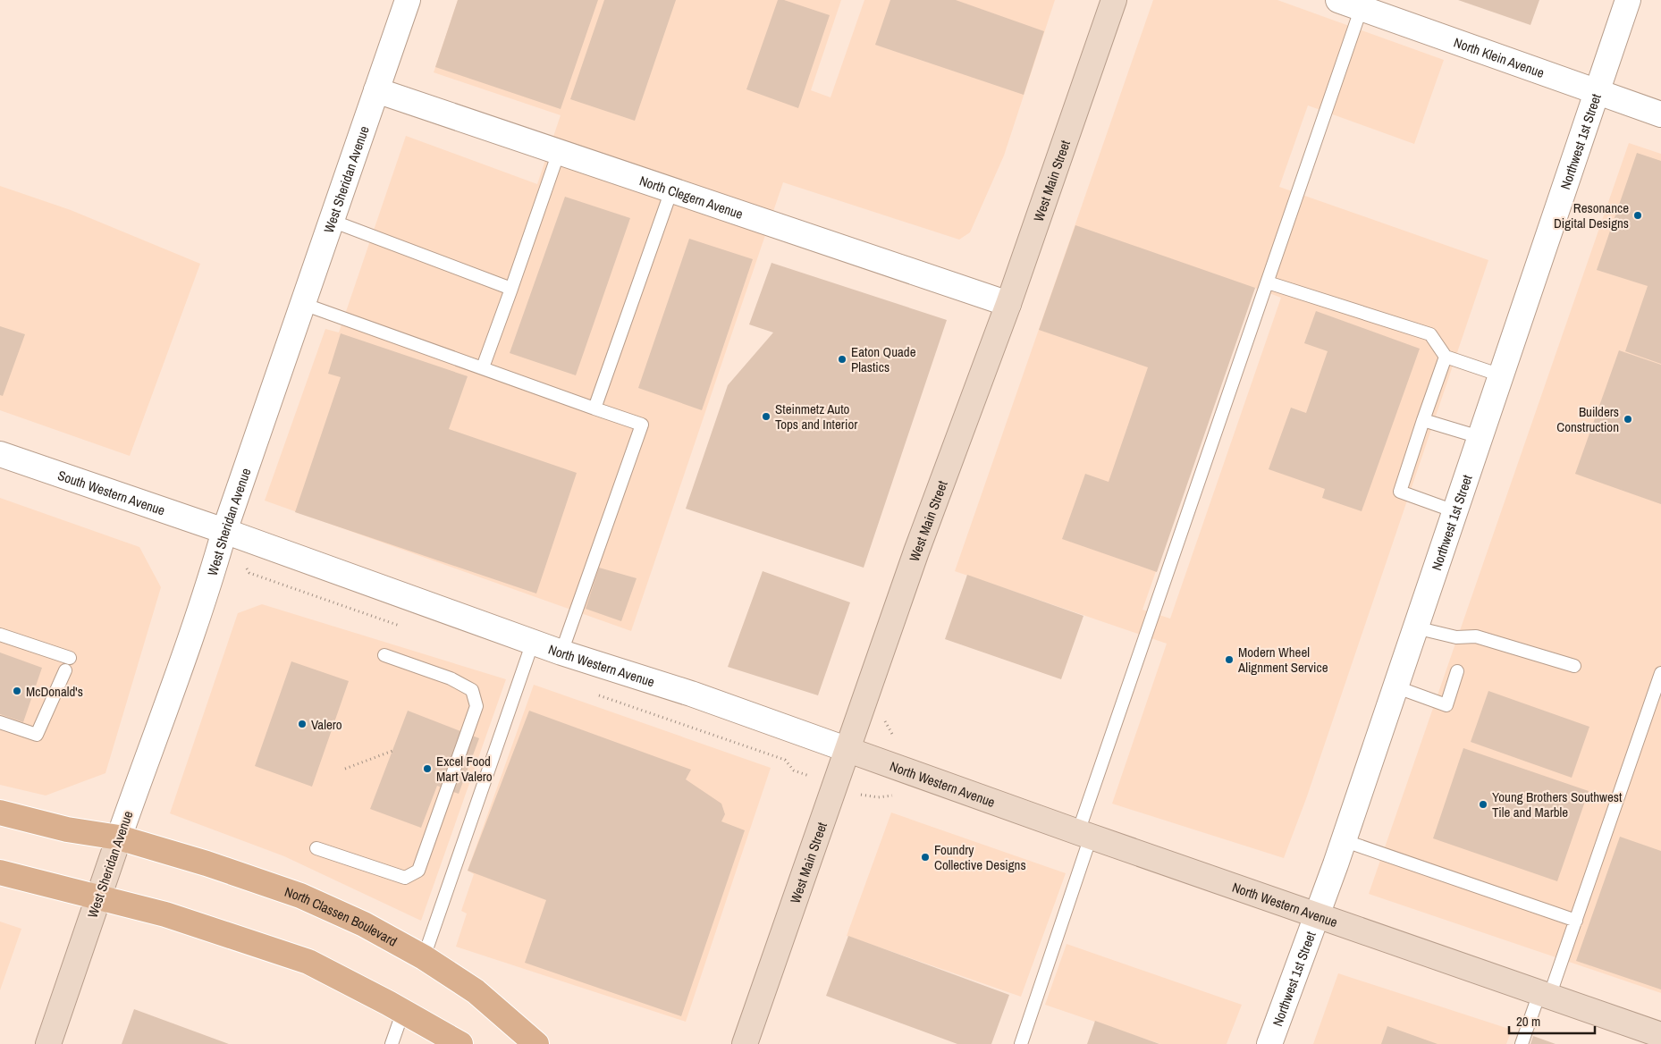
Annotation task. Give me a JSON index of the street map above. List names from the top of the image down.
{
  "streets": {
    "main road": [
      "West Sheridan Avenue",
      "West Main Street",
      "North Western Avenue",
      "North Classen Boulevard"
    ],
    "street": [
      "North Klein Avenue",
      "Northwest 1st Street",
      "North Clegern Avenue",
      "South Western Avenue"
    ]
  },
  "crossings": [
    ["North Klein Avenue", "Northwest 1st Street"],
    ["Northwest 1st Street", "North Western Avenue"],
    ["West Sheridan Avenue", "North Clegern Avenue"],
    ["West Sheridan Avenue", "South Western Avenue"],
    ["West Sheridan Avenue", "North Western Avenue"],
    ["West Sheridan Avenue", "North Classen Boulevard"],
    ["West Main Street", "North Clegern Avenue"],
    ["West Main Street", "North Western Avenue"],
    ["South Western Avenue", "North Western Avenue"]
  ],
  "places": [
    "Resonance Digital Designs",
    "Eaton Quade Plastics",
    "Steinmetz Auto Tops and Interior",
    "Builders Construction",
    "Modern Wheel Alignment Service",
    "McDonald's",
    "Valero",
    "Excel Food Mart Valero",
    "Young Brothers Southwest Tile and Marble",
    "Foundry Collective Designs"
  ],
  "scale_bar": "20 m"
}
